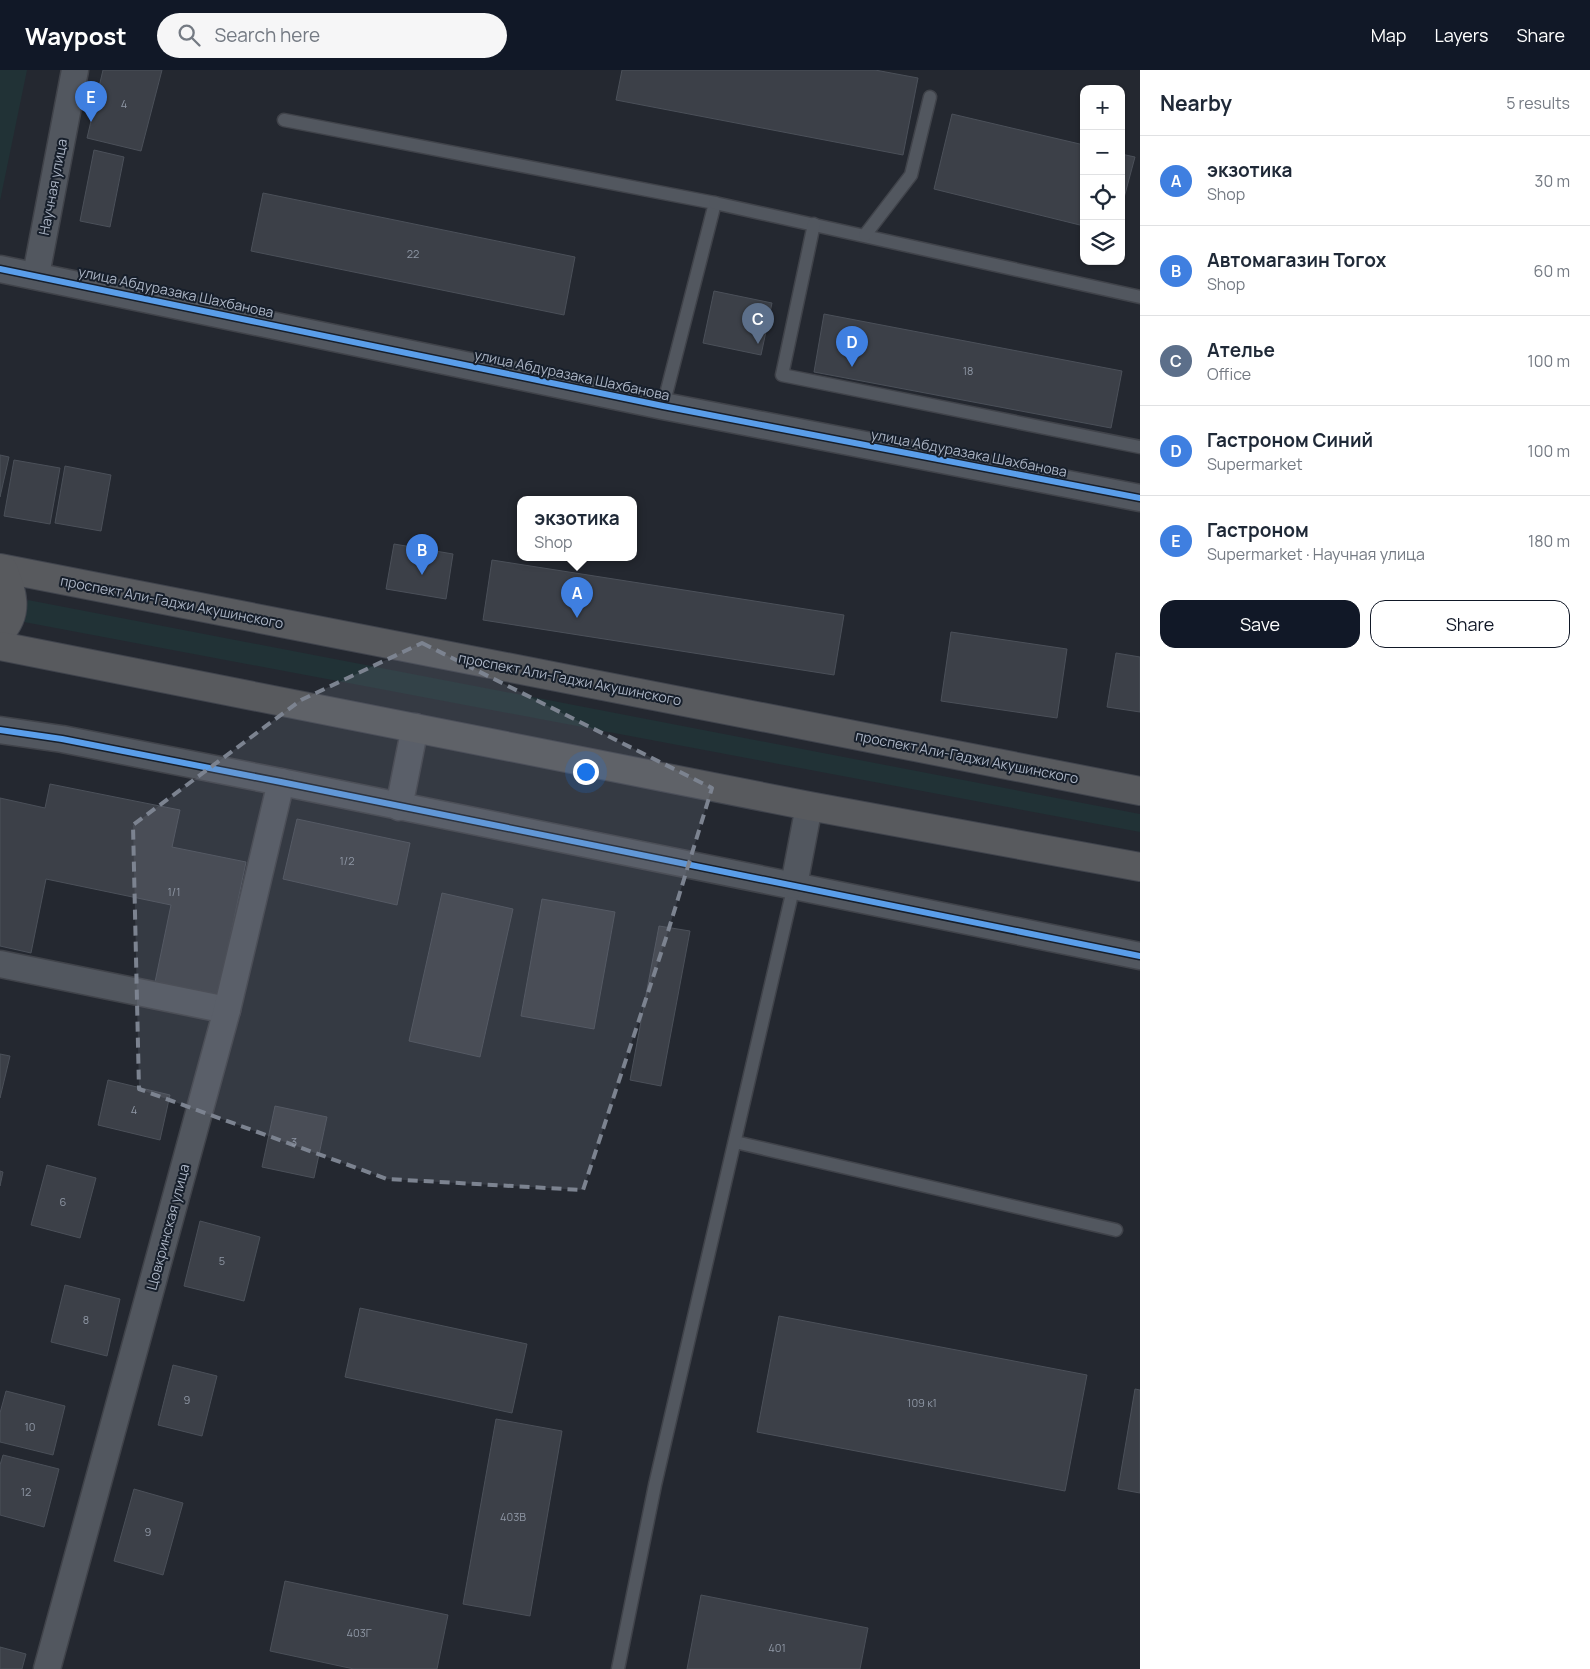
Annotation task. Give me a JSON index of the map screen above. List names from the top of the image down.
{
  "streets": {
    "highway": ["проспект Али-Гаджи Акушинского"],
    "street": ["Научная улица", "улица Абдуразака Шахбанова", "Цовкринская улица"]
  },
  "crossings": [
    ["Научная улица", "улица Абдуразака Шахбанова"]
  ],
  "house_numbers": [
    "4",
    "22",
    "18",
    "1/2",
    "1/1",
    "4",
    "3",
    "6",
    "5",
    "8",
    "9",
    "109 к1",
    "10",
    "12",
    "403В",
    "9",
    "403Г",
    "401"
  ],
  "page": {
    "header": "Waypost",
    "search": "Search here",
    "nav": ["Map", "Layers", "Share"],
    "heading": ["Nearby", "5 results"],
    "pins": [
      "E",
      "C",
      "D",
      "B",
      "A"
    ],
    "map_buttons": ["+", "−"],
    "list": [
      {
        "mark": "A",
        "name": "экзотика",
        "note": "Shop",
        "value": "30 m"
      },
      {
        "mark": "B",
        "name": "Автомагазин Тогох",
        "note": "Shop",
        "value": "60 m"
      },
      {
        "mark": "C",
        "name": "Ателье",
        "note": "Office",
        "value": "100 m"
      },
      {
        "mark": "D",
        "name": "Гастроном Синий",
        "note": "Supermarket",
        "value": "100 m"
      },
      {
        "mark": "E",
        "name": "Гастроном",
        "note": "Supermarket · Научная улица",
        "value": "180 m"
      }
    ],
    "popup": ["экзотика", "Shop"],
    "buttons": ["Save", "Share"]
  }
}
